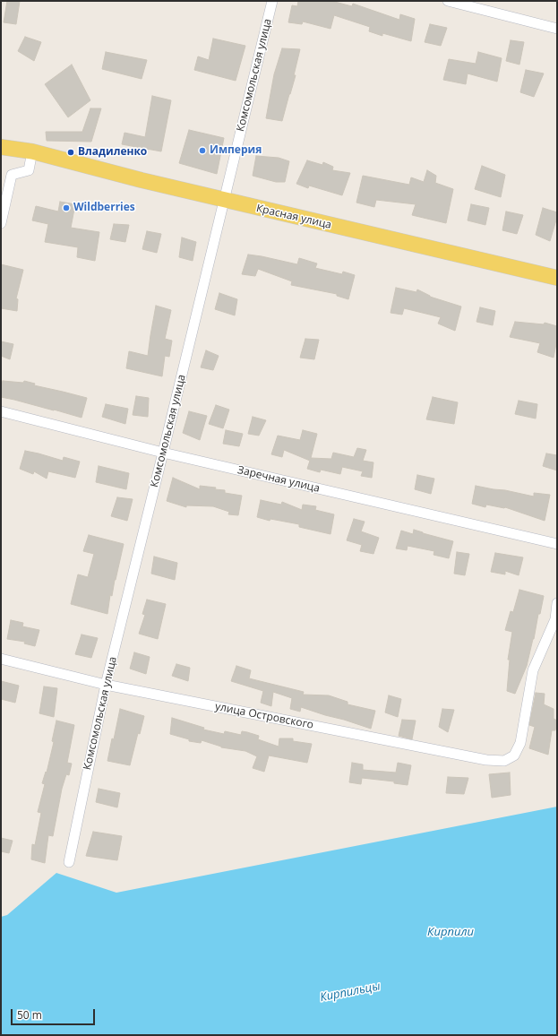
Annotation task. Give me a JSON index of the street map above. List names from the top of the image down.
{
  "streets": {
    "main road": ["Красная улица"],
    "street": ["Комсомольская улица", "Заречная улица", "улица Островского"]
  },
  "crossings": [
    ["Комсомольская улица", "Красная улица"],
    ["Комсомольская улица", "Заречная улица"],
    ["Комсомольская улица", "улица Островского"]
  ],
  "water": ["Кирпили", "Кирпильцы"],
  "places": ["Империя", "Владиленко", "Wildberries"],
  "scale_bar": "50 m"
}
